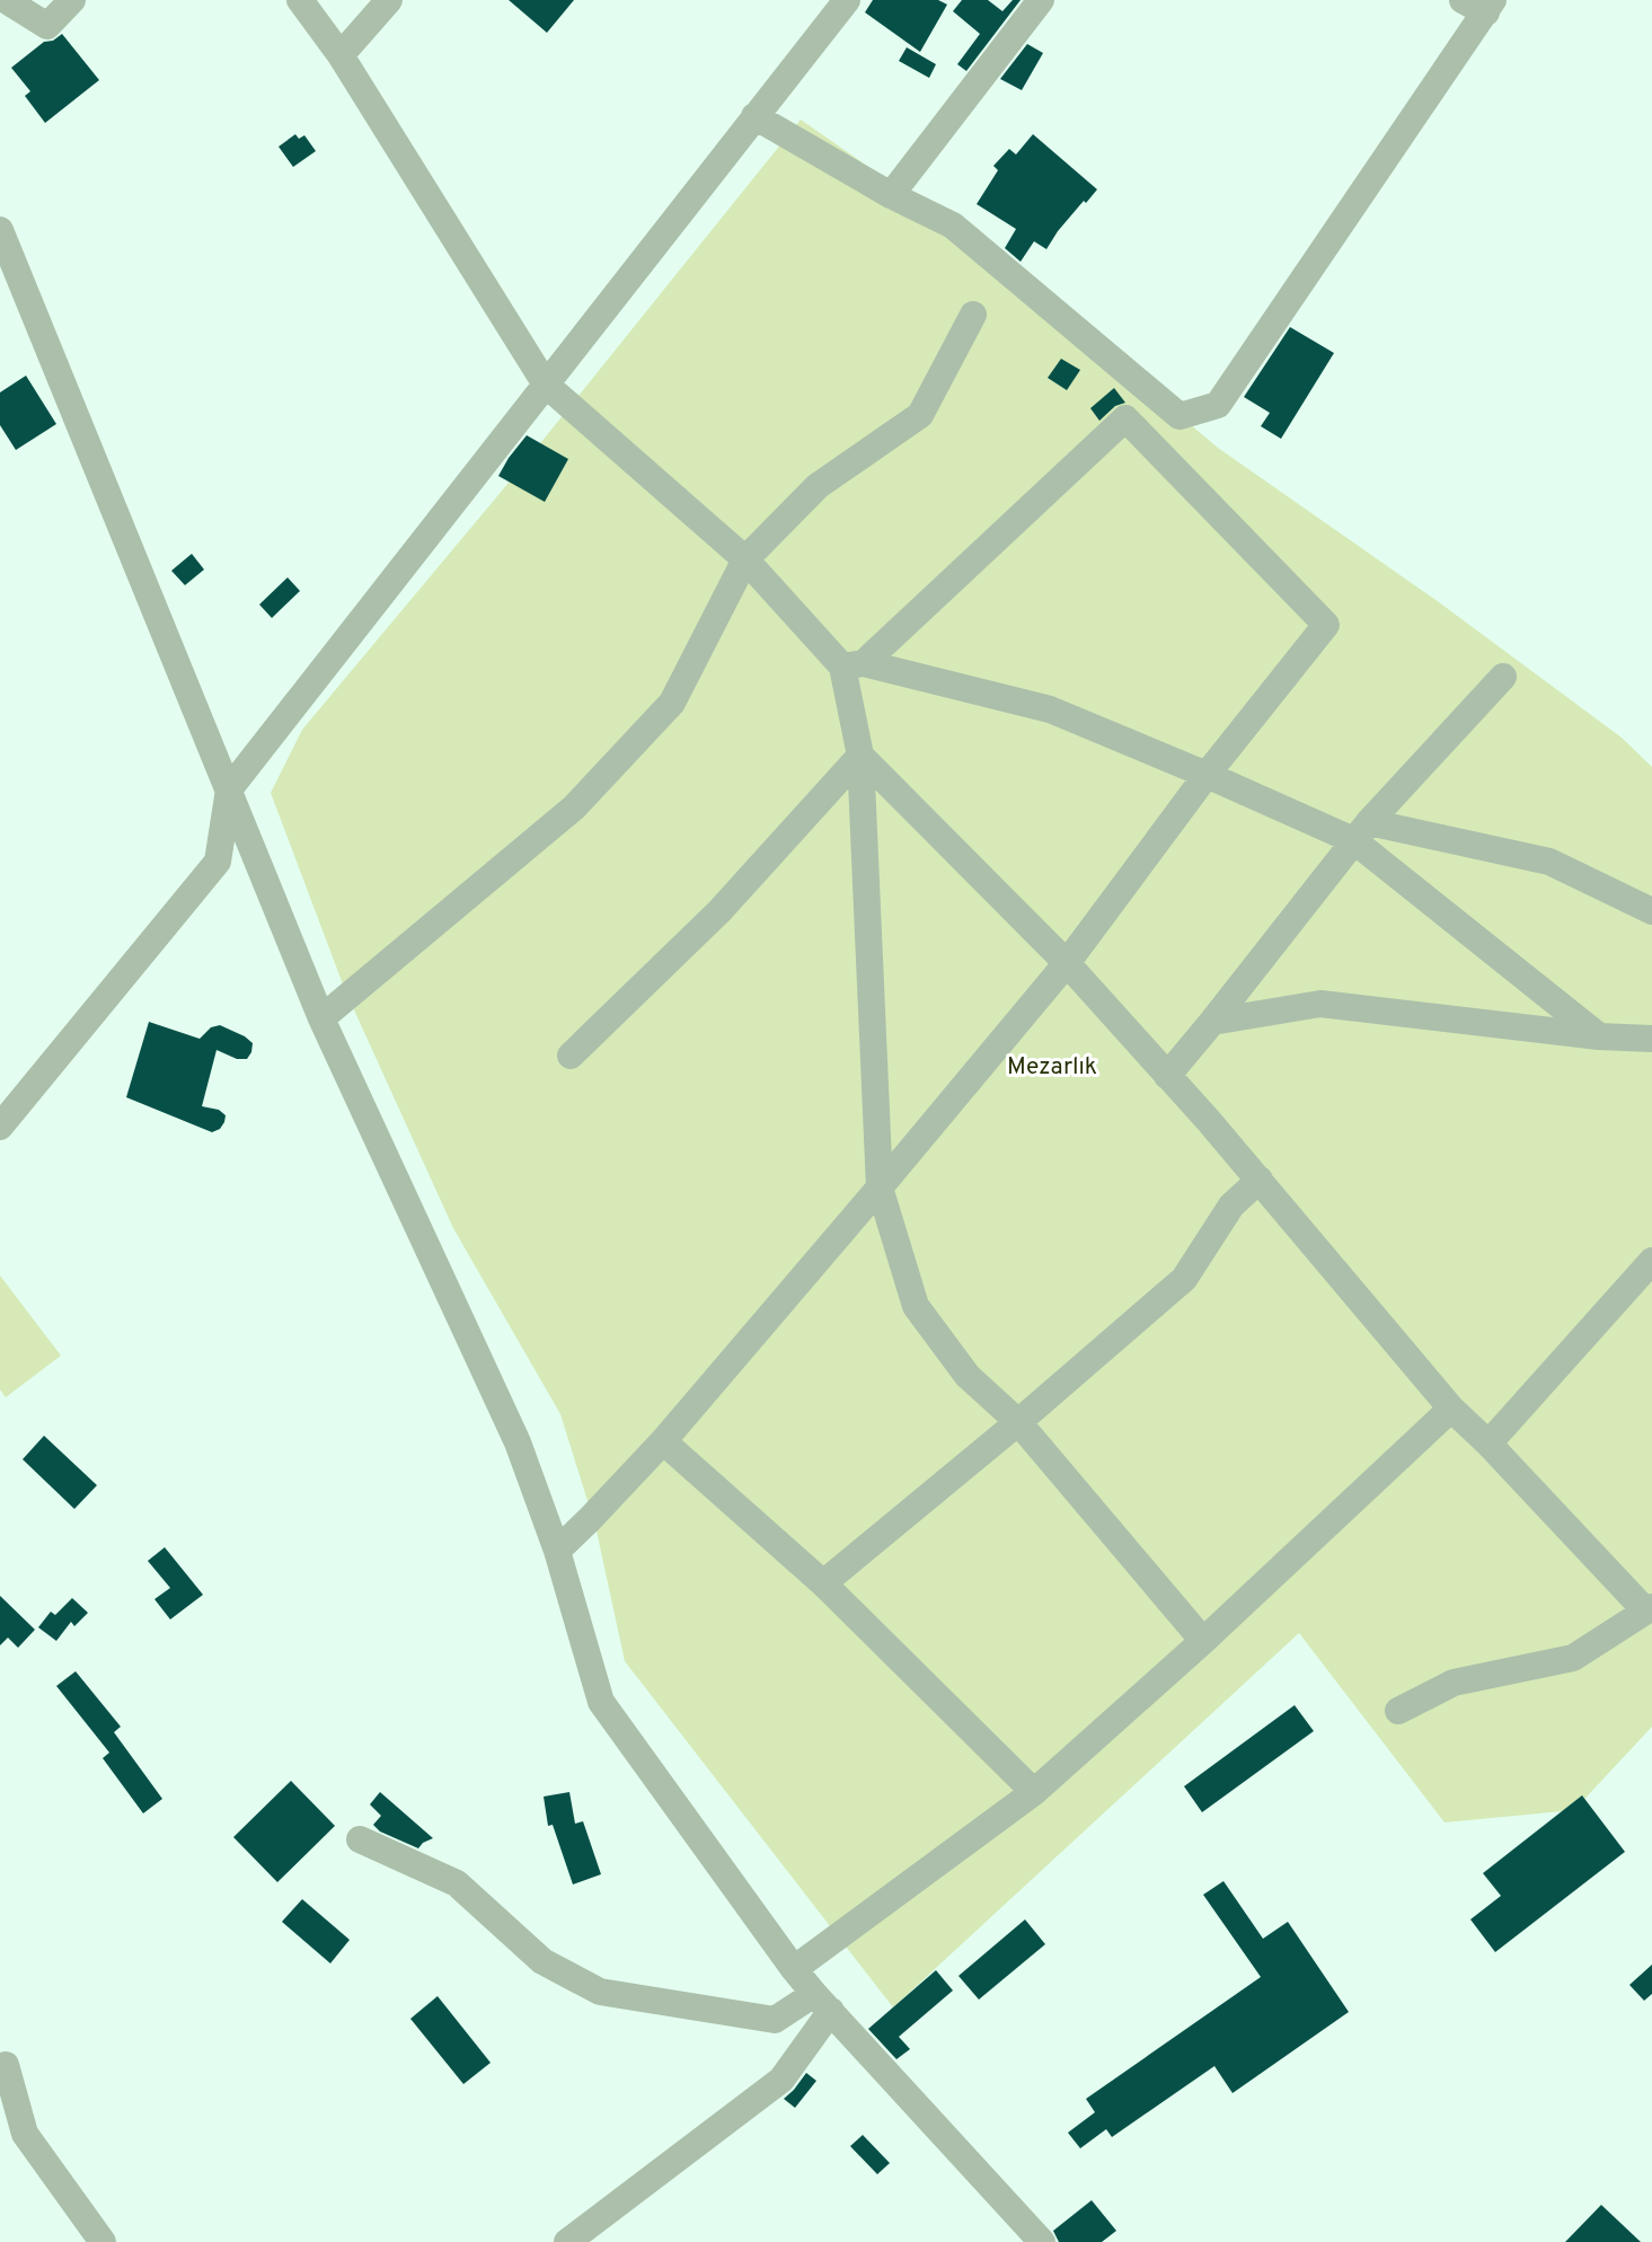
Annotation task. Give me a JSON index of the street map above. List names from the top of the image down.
{
  "parks": ["Mezarlık"]
}
